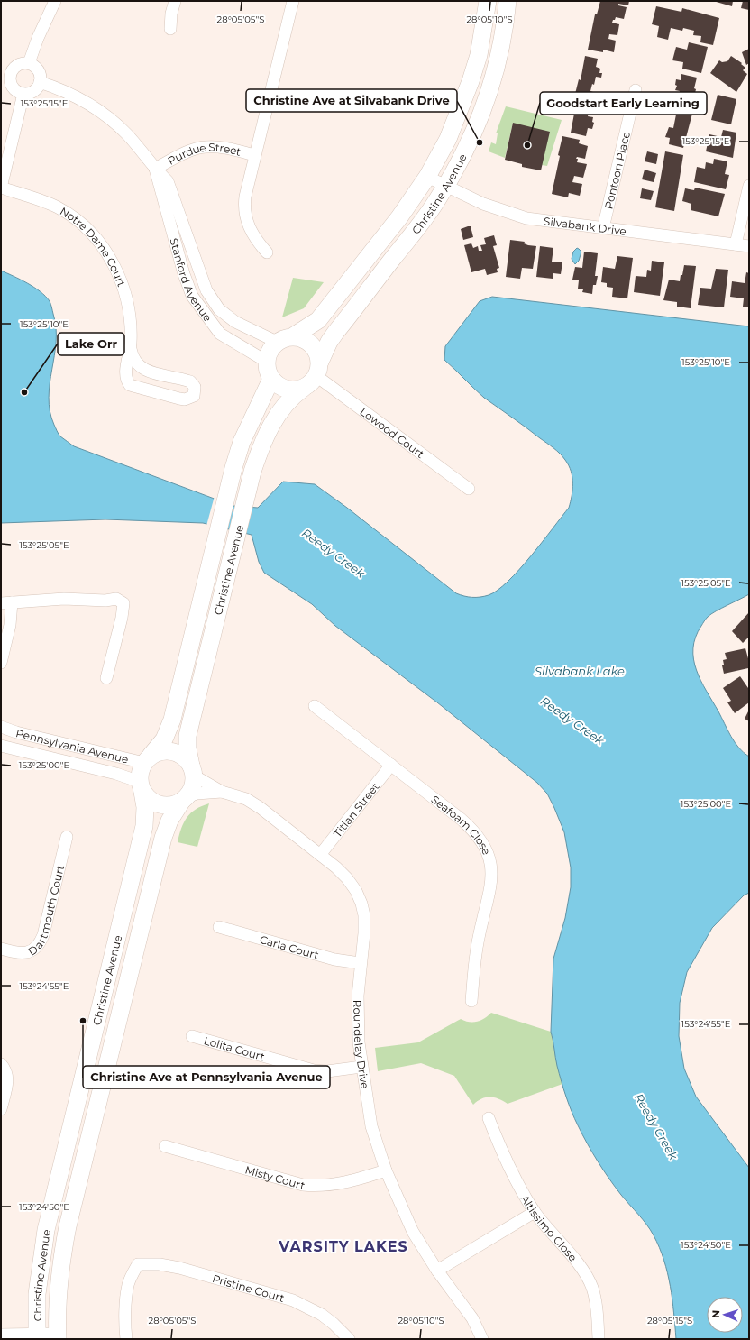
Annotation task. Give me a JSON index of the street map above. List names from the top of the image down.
{
  "streets": {
    "main road": ["Christine Avenue"],
    "street": [
      "Purdue Street",
      "Pontoon Place",
      "Silvabank Drive",
      "Notre Dame Court",
      "Stanford Avenue",
      "Lowood Court",
      "Pennsylvania Avenue",
      "Titian Street",
      "Seafoam Close",
      "Dartmouth Court",
      "Carla Court",
      "Roundelay Drive",
      "Lolita Court",
      "Misty Court",
      "Altissimo Close",
      "Pristine Court"
    ]
  },
  "crossings": [
    ["Purdue Street", "Stanford Avenue"],
    ["Pontoon Place", "Silvabank Drive"],
    ["Christine Avenue", "Silvabank Drive"],
    ["Christine Avenue", "Stanford Avenue"],
    ["Christine Avenue", "Lowood Court"],
    ["Christine Avenue", "Pennsylvania Avenue"],
    ["Christine Avenue", "Roundelay Drive"],
    ["Stanford Avenue", "Lowood Court"],
    ["Pennsylvania Avenue", "Roundelay Drive"],
    ["Titian Street", "Seafoam Close"],
    ["Titian Street", "Roundelay Drive"],
    ["Carla Court", "Roundelay Drive"],
    ["Roundelay Drive", "Lolita Court"],
    ["Roundelay Drive", "Misty Court"]
  ],
  "districts": ["VARSITY LAKES"],
  "water": ["Reedy Creek", "Silvabank Lake"],
  "places": [
    "Christine Ave at Silvabank Drive",
    "Goodstart Early Learning",
    "Lake Orr",
    "Christine Ave at Pennsylvania Avenue"
  ],
  "north": "left",
  "coordinates": [
    "28°05'05\"S",
    "28°05'10\"S",
    "153°25'15\"E",
    "153°25'10\"E",
    "153°25'05\"E",
    "153°25'00\"E",
    "153°24'55\"E",
    "153°24'50\"E",
    "28°05'15\"S"
  ]
}
